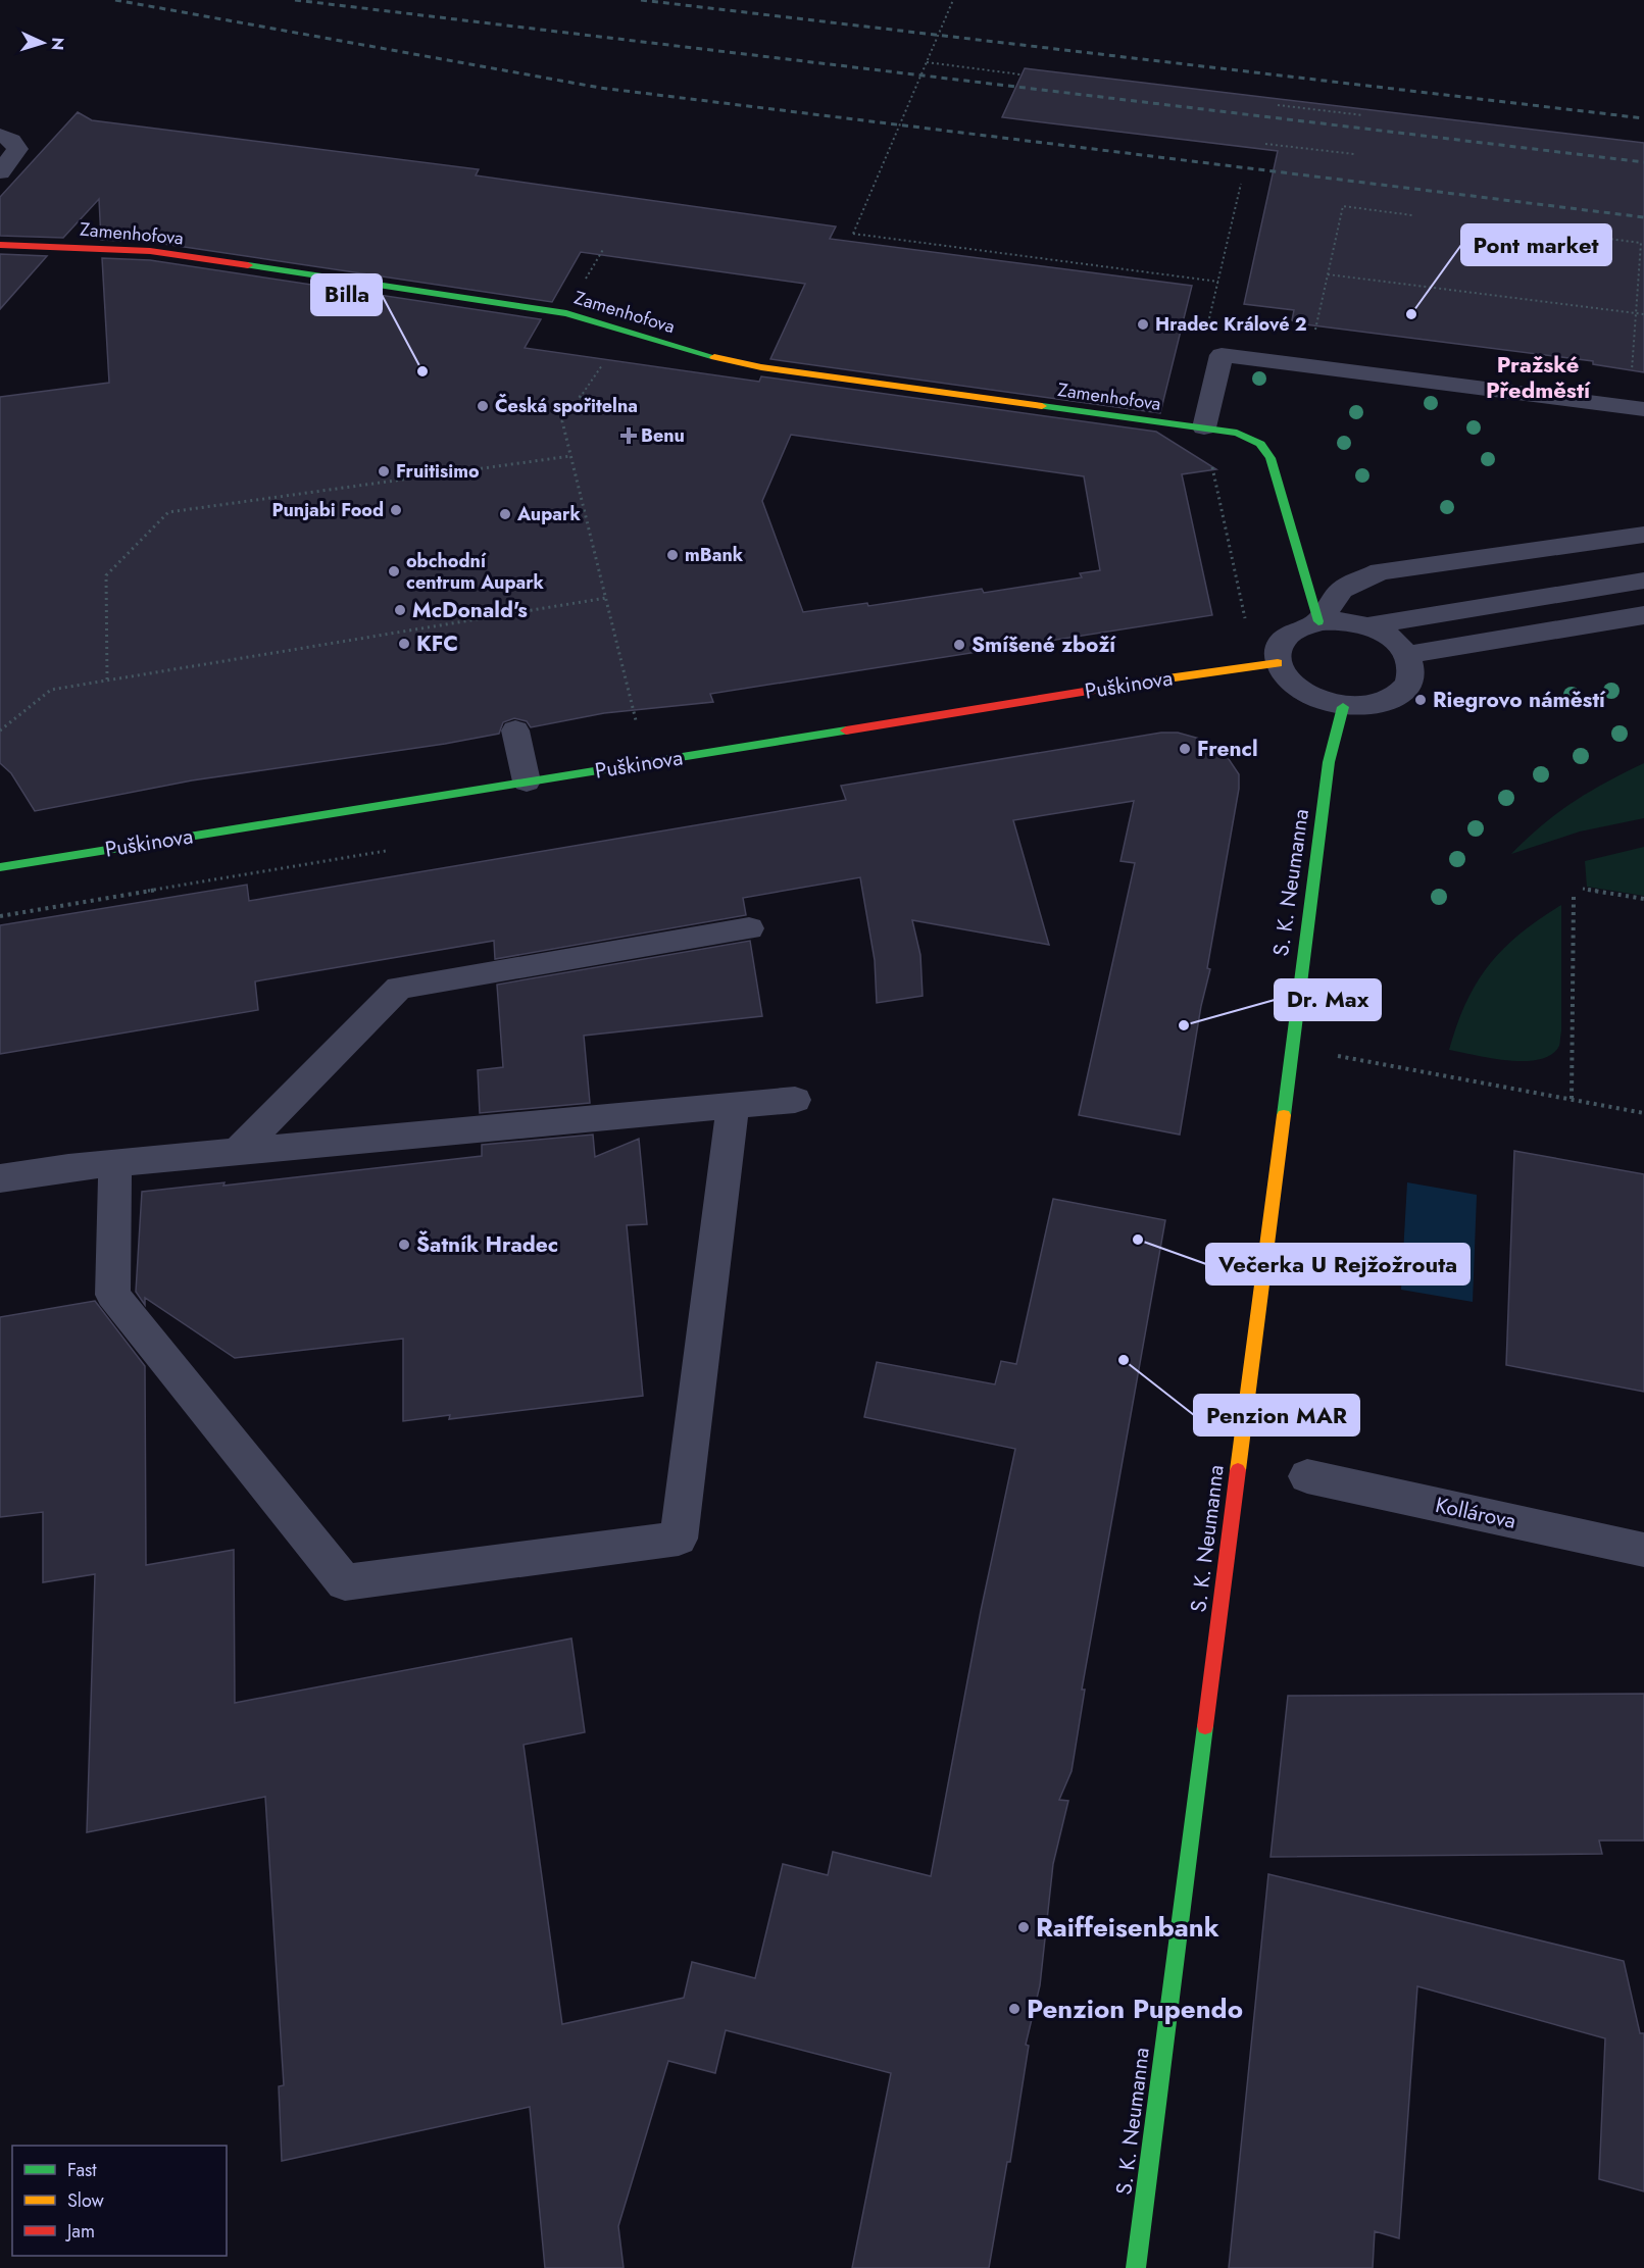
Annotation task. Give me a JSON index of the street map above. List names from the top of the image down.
{
  "streets": {
    "street": [
      "Zamenhofova",
      "Puškinova",
      "S. K. Neumanna",
      "Kollárova"
    ]
  },
  "crossings": [
    ["Zamenhofova", "Puškinova"],
    ["Zamenhofova", "S. K. Neumanna"],
    ["Puškinova", "S. K. Neumanna"]
  ],
  "districts": ["Pražské Předměstí"],
  "places": {
    "other": [
      "Pont market",
      "Hradec Králové 2",
      "Billa",
      "Česká spořitelna",
      "Fruitisimo",
      "Punjabi Food",
      "Aupark",
      "mBank",
      "obchodní centrum Aupark",
      "McDonald's",
      "KFC",
      "Smíšené zboží",
      "Riegrovo náměstí",
      "Frencl",
      "Dr. Max",
      "Večerka U Rejžožrouta",
      "Šatník Hradec",
      "Penzion MAR",
      "Raiffeisenbank",
      "Penzion Pupendo"
    ],
    "health": ["Benu"]
  },
  "legend": ["Fast", "Slow", "Jam"],
  "north": "right"
}
